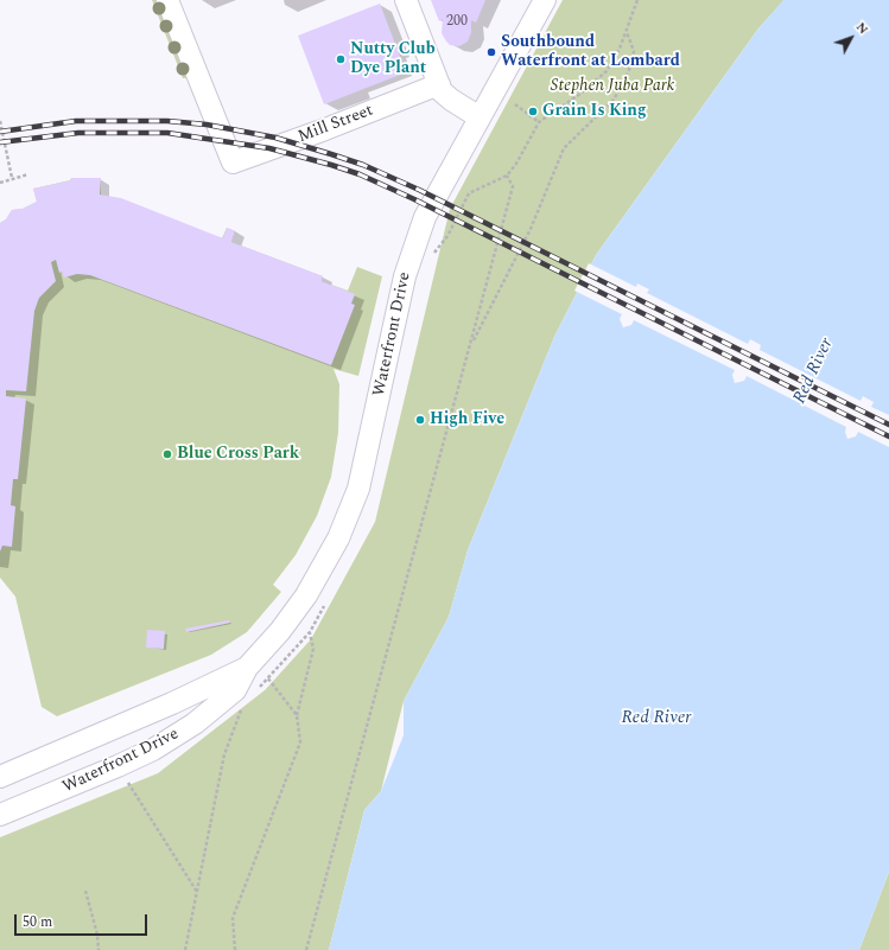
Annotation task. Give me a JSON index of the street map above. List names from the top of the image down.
{
  "streets": {
    "street": ["Mill Street", "Waterfront Drive"]
  },
  "water": ["Red River"],
  "parks": ["Stephen Juba Park"],
  "places": [
    "Southbound Waterfront at Lombard",
    "Nutty Club Dye Plant",
    "Grain Is King",
    "High Five",
    "Blue Cross Park"
  ],
  "house_numbers": ["200"],
  "scale_bar": "50 m",
  "north": "top right"
}
